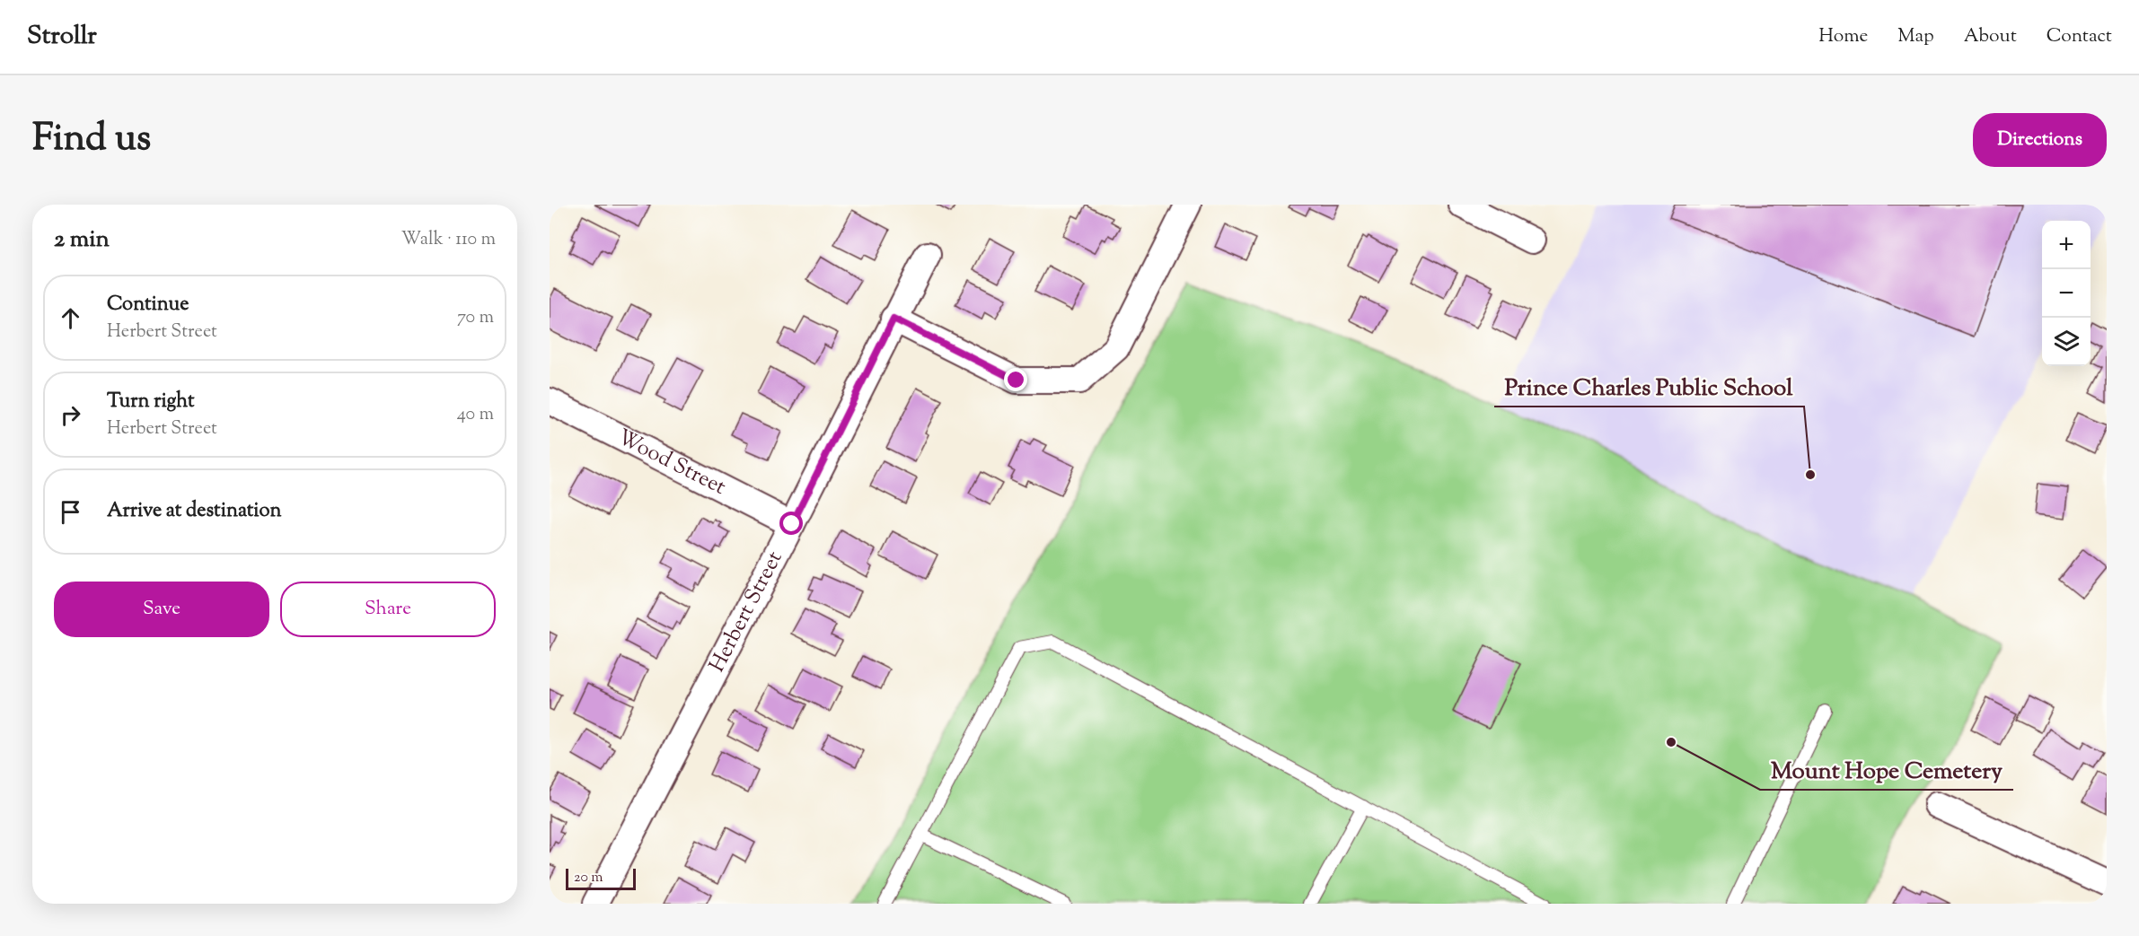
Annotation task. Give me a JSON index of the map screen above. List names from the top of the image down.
{
  "streets": {
    "street": ["Wood Street", "Herbert Street"]
  },
  "crossings": [
    ["Wood Street", "Herbert Street"]
  ],
  "places": ["Prince Charles Public School", "Mount Hope Cemetery"],
  "scale_bar": "20 m",
  "page": {
    "header": "Strollr",
    "nav": [
      "Home",
      "Map",
      "About",
      "Contact"
    ],
    "title": "Find us",
    "buttons": [
      "Directions",
      ["Save", "Share"]
    ],
    "heading": ["2 min", "Walk · 110 m"],
    "map_buttons": ["+", "−"],
    "list": [
      ["Continue", "Herbert Street", "70 m"],
      ["Turn right", "Herbert Street", "40 m"],
      "Arrive at destination"
    ],
    "scale": "20 m"
  }
}
